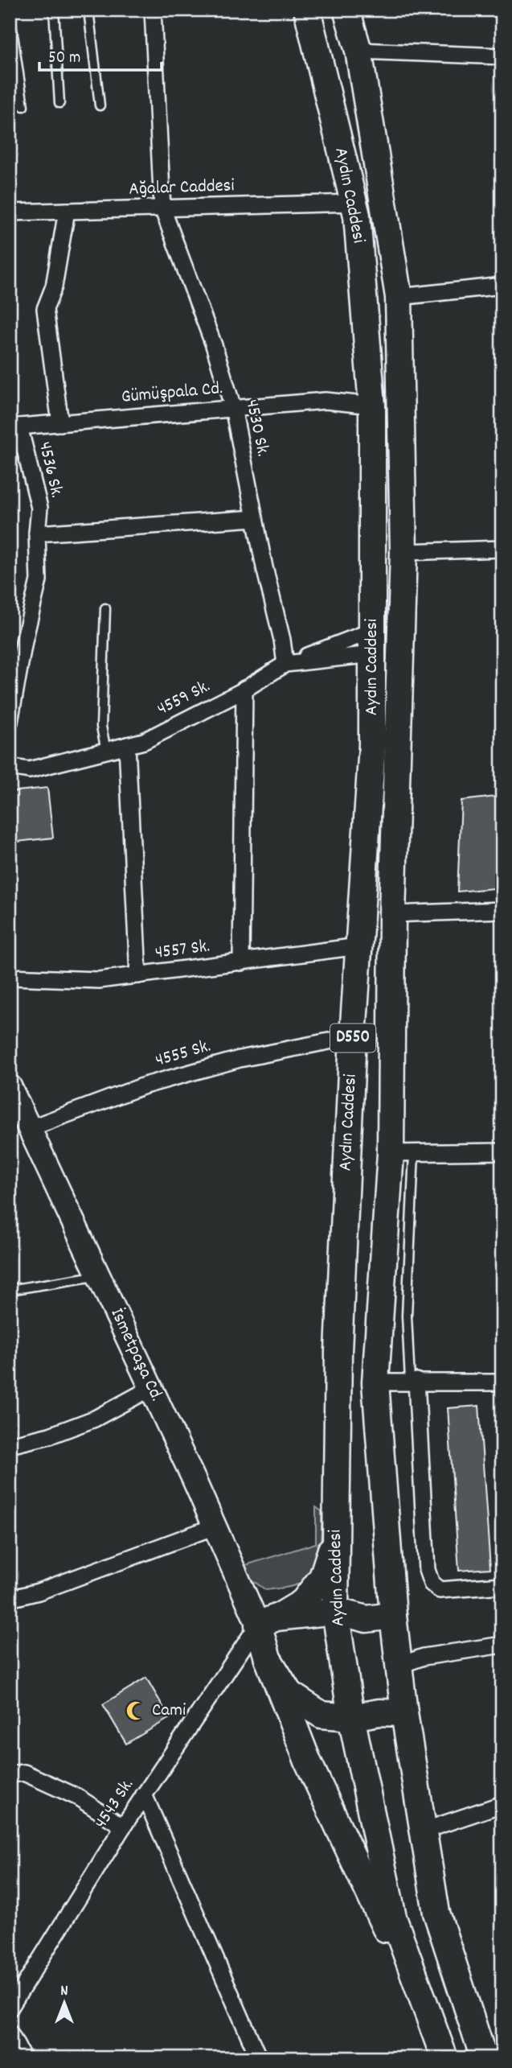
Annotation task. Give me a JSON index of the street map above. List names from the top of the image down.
{
  "streets": {
    "highway": ["Aydın Caddesi", "D550"],
    "main road": ["İsmetpaşa Cd."],
    "street": [
      "Ağalar Caddesi",
      "Gümüşpala Cd.",
      "4530 Sk.",
      "4536 Sk.",
      "4559 Sk.",
      "4557 Sk.",
      "4555 Sk.",
      "4543 Sk."
    ]
  },
  "crossings": [
    ["Ağalar Caddesi", "Aydın Caddesi"],
    ["Ağalar Caddesi", "4530 Sk."],
    ["Aydın Caddesi", "Gümüşpala Cd."],
    ["Aydın Caddesi", "4559 Sk."],
    ["Aydın Caddesi", "4557 Sk."],
    ["Aydın Caddesi", "4555 Sk."],
    ["Gümüşpala Cd.", "4530 Sk."],
    ["Gümüşpala Cd.", "4536 Sk."],
    ["4530 Sk.", "4559 Sk."],
    ["4555 Sk.", "İsmetpaşa Cd."],
    ["İsmetpaşa Cd.", "4543 Sk."]
  ],
  "places": {
    "mosque": ["Cami"]
  },
  "scale_bar": "50 m",
  "north": "top"
}
